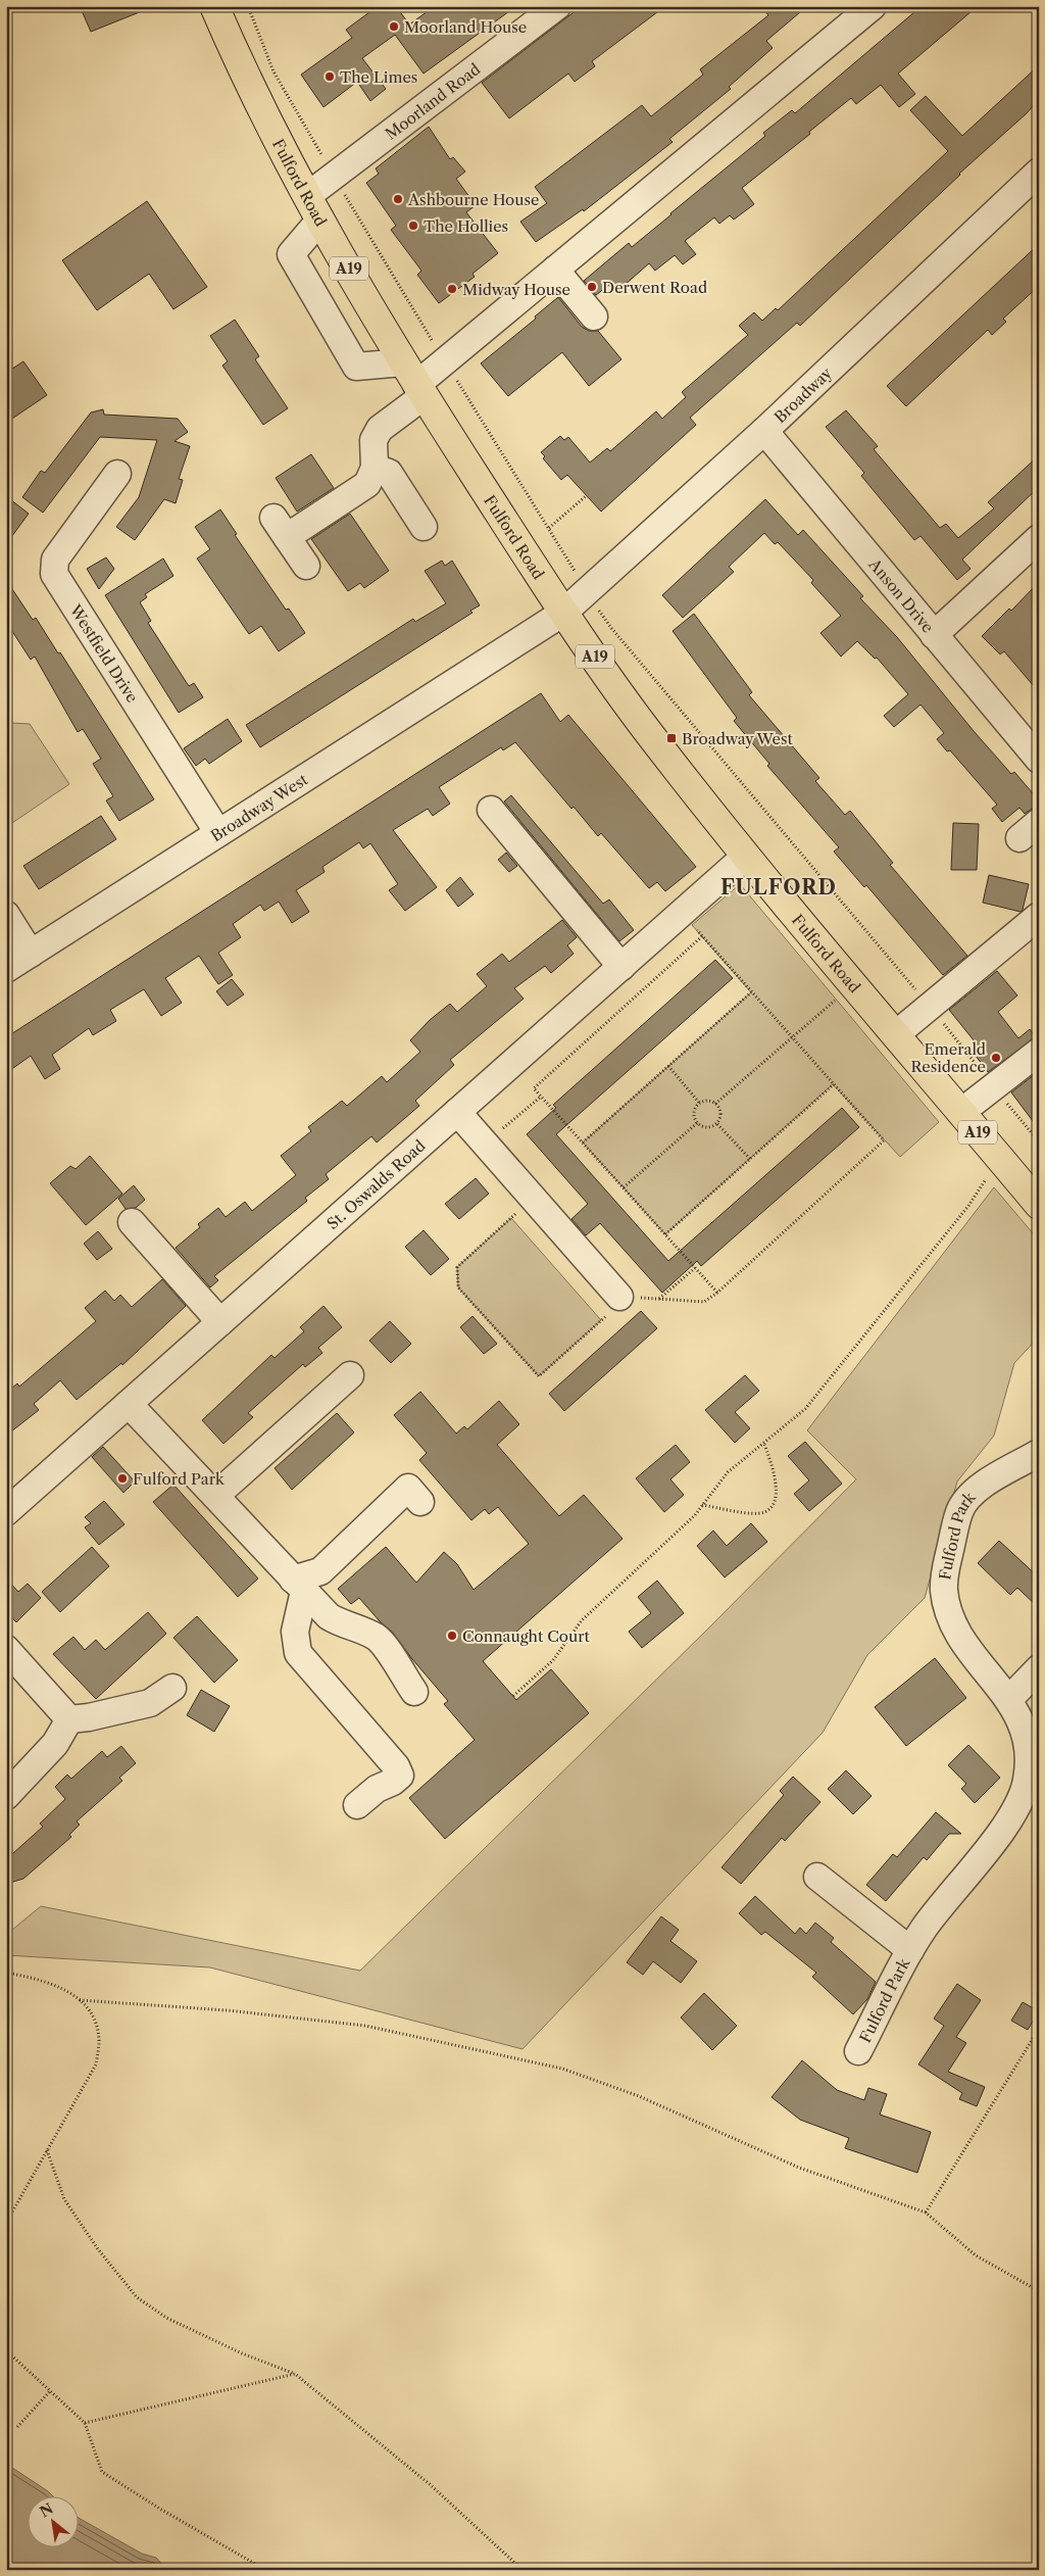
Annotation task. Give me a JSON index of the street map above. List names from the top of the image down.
{
  "streets": {
    "main road": ["Fulford Road", "A19"],
    "street": [
      "Moorland Road",
      "Broadway",
      "Anson Drive",
      "Westfield Drive",
      "Broadway West",
      "St. Oswalds Road",
      "Fulford Park"
    ]
  },
  "crossings": [
    ["Moorland Road", "Fulford Road"],
    ["Fulford Road", "A19"],
    ["Fulford Road", "Broadway"],
    ["Fulford Road", "Broadway West"],
    ["Fulford Road", "St. Oswalds Road"],
    ["Broadway", "Anson Drive"],
    ["Broadway", "Broadway West"],
    ["Westfield Drive", "Broadway West"]
  ],
  "districts": ["FULFORD"],
  "places": {
    "other": [
      "Moorland House",
      "The Limes",
      "Ashbourne House",
      "The Hollies",
      "Derwent Road",
      "Midway House",
      "Emerald Residence",
      "Fulford Park",
      "Connaught Court"
    ],
    "transit": ["Broadway West"]
  },
  "north": "top left"
}
